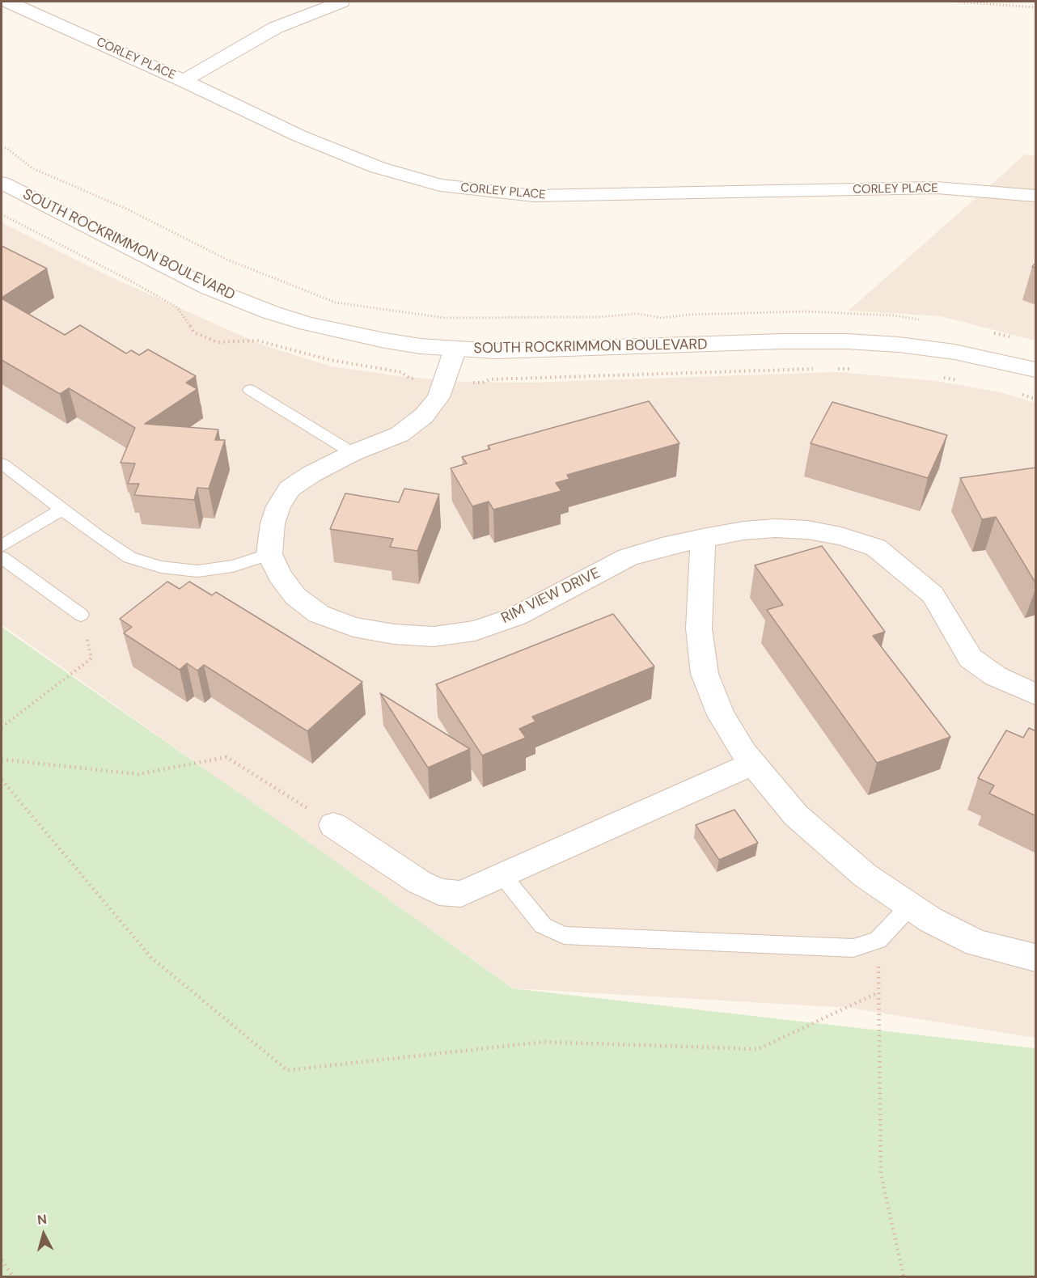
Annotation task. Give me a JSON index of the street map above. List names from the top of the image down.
{
  "streets": {
    "street": ["CORLEY PLACE", "SOUTH ROCKRIMMON BOULEVARD", "RIM VIEW DRIVE"]
  },
  "north": "top"
}
